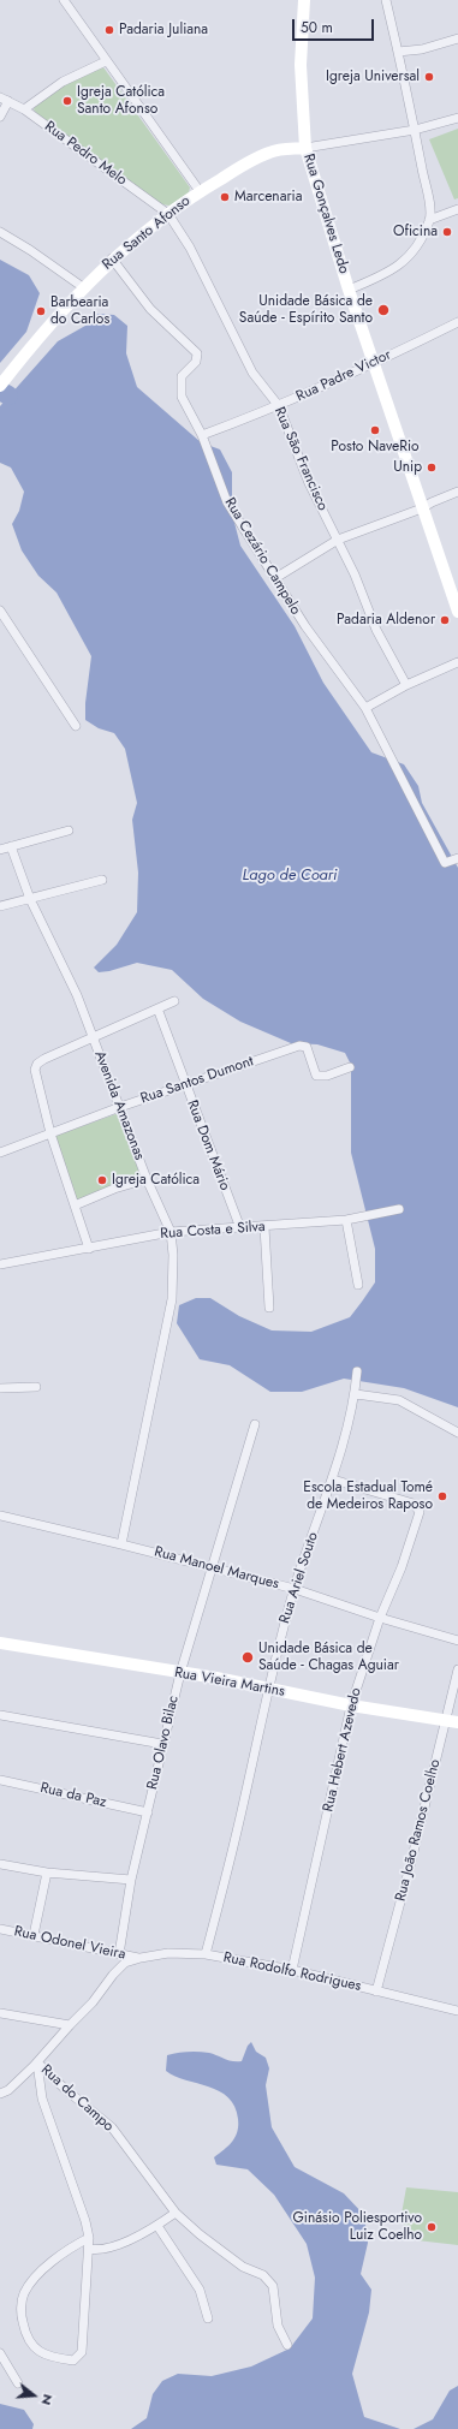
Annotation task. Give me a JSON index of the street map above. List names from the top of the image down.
{
  "streets": {
    "main road": ["Rua Gonçalves Ledo", "Rua Santo Afonso", "Rua Vieira Martins"],
    "street": [
      "Rua Pedro Melo",
      "Rua Padre Victor",
      "Rua São Francisco",
      "Rua Cezário Campelo",
      "Rua Santos Dumont",
      "Avenida Amazonas",
      "Rua Dom Mário",
      "Rua Costa e Silva",
      "Rua Manoel Marques",
      "Rua Ariel Souto",
      "Rua Olavo Bilac",
      "Rua Hebert Azevedo",
      "Rua da Paz",
      "Rua João Ramos Coelho",
      "Rua Odonel Vieira",
      "Rua Rodolfo Rodrigues",
      "Rua do Campo"
    ]
  },
  "crossings": [
    ["Rua Pedro Melo", "Rua Santo Afonso"],
    ["Rua Pedro Melo", "Rua São Francisco"],
    ["Rua Gonçalves Ledo", "Rua Santo Afonso"],
    ["Rua Gonçalves Ledo", "Rua Padre Victor"],
    ["Rua Santo Afonso", "Rua São Francisco"],
    ["Rua Santo Afonso", "Rua Cezário Campelo"],
    ["Rua Padre Victor", "Rua São Francisco"],
    ["Rua Padre Victor", "Rua Cezário Campelo"],
    ["Rua Santos Dumont", "Avenida Amazonas"],
    ["Rua Santos Dumont", "Rua Dom Mário"],
    ["Avenida Amazonas", "Rua Costa e Silva"],
    ["Avenida Amazonas", "Rua Manoel Marques"],
    ["Rua Dom Mário", "Rua Costa e Silva"],
    ["Rua Manoel Marques", "Rua Ariel Souto"],
    ["Rua Manoel Marques", "Rua Olavo Bilac"],
    ["Rua Manoel Marques", "Rua Hebert Azevedo"],
    ["Rua Ariel Souto", "Rua Vieira Martins"],
    ["Rua Ariel Souto", "Rua Hebert Azevedo"],
    ["Rua Ariel Souto", "Rua Rodolfo Rodrigues"],
    ["Rua Vieira Martins", "Rua Olavo Bilac"],
    ["Rua Vieira Martins", "Rua Hebert Azevedo"],
    ["Rua Vieira Martins", "Rua João Ramos Coelho"],
    ["Rua Olavo Bilac", "Rua da Paz"],
    ["Rua Olavo Bilac", "Rua Odonel Vieira"],
    ["Rua Hebert Azevedo", "Rua Rodolfo Rodrigues"],
    ["Rua João Ramos Coelho", "Rua Rodolfo Rodrigues"],
    ["Rua Odonel Vieira", "Rua Rodolfo Rodrigues"]
  ],
  "water": ["Lago de Coari"],
  "places": [
    "Padaria Juliana",
    "Igreja Universal",
    "Igreja Católica Santo Afonso",
    "Marcenaria",
    "Oficina",
    "Unidade Básica de Saúde - Espírito Santo",
    "Barbearia do Carlos",
    "Posto NaveRio",
    "Unip",
    "Padaria Aldenor",
    "Igreja Católica",
    "Escola Estadual Tomé de Medeiros Raposo",
    "Unidade Básica de Saúde - Chagas Aguiar",
    "Ginásio Poliesportivo Luiz Coelho"
  ],
  "scale_bar": "50 m",
  "north": "right"
}
